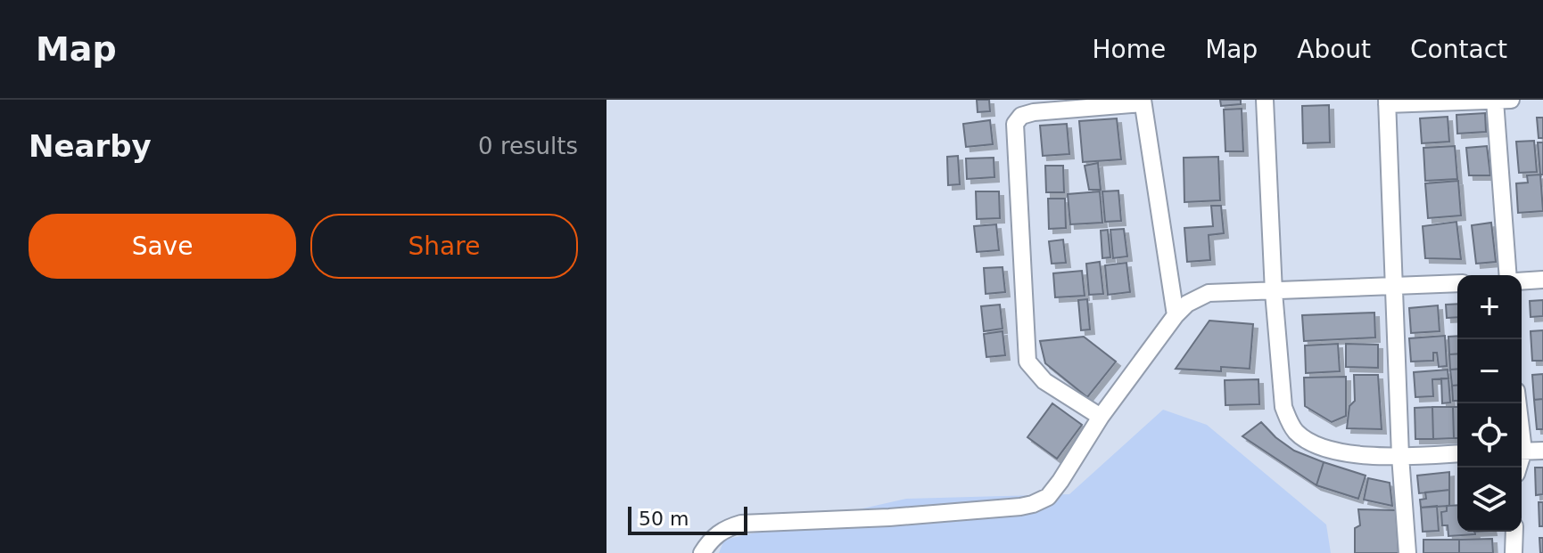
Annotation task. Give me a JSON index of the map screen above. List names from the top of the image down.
{
  "scale_bar": "50 m",
  "page": {
    "header": "Map",
    "nav": [
      "Home",
      "Map",
      "About",
      "Contact"
    ],
    "heading": ["Nearby", "0 results"],
    "buttons": ["Save", "Share"],
    "map_buttons": ["+", "−"],
    "scale": "50 m"
  }
}
